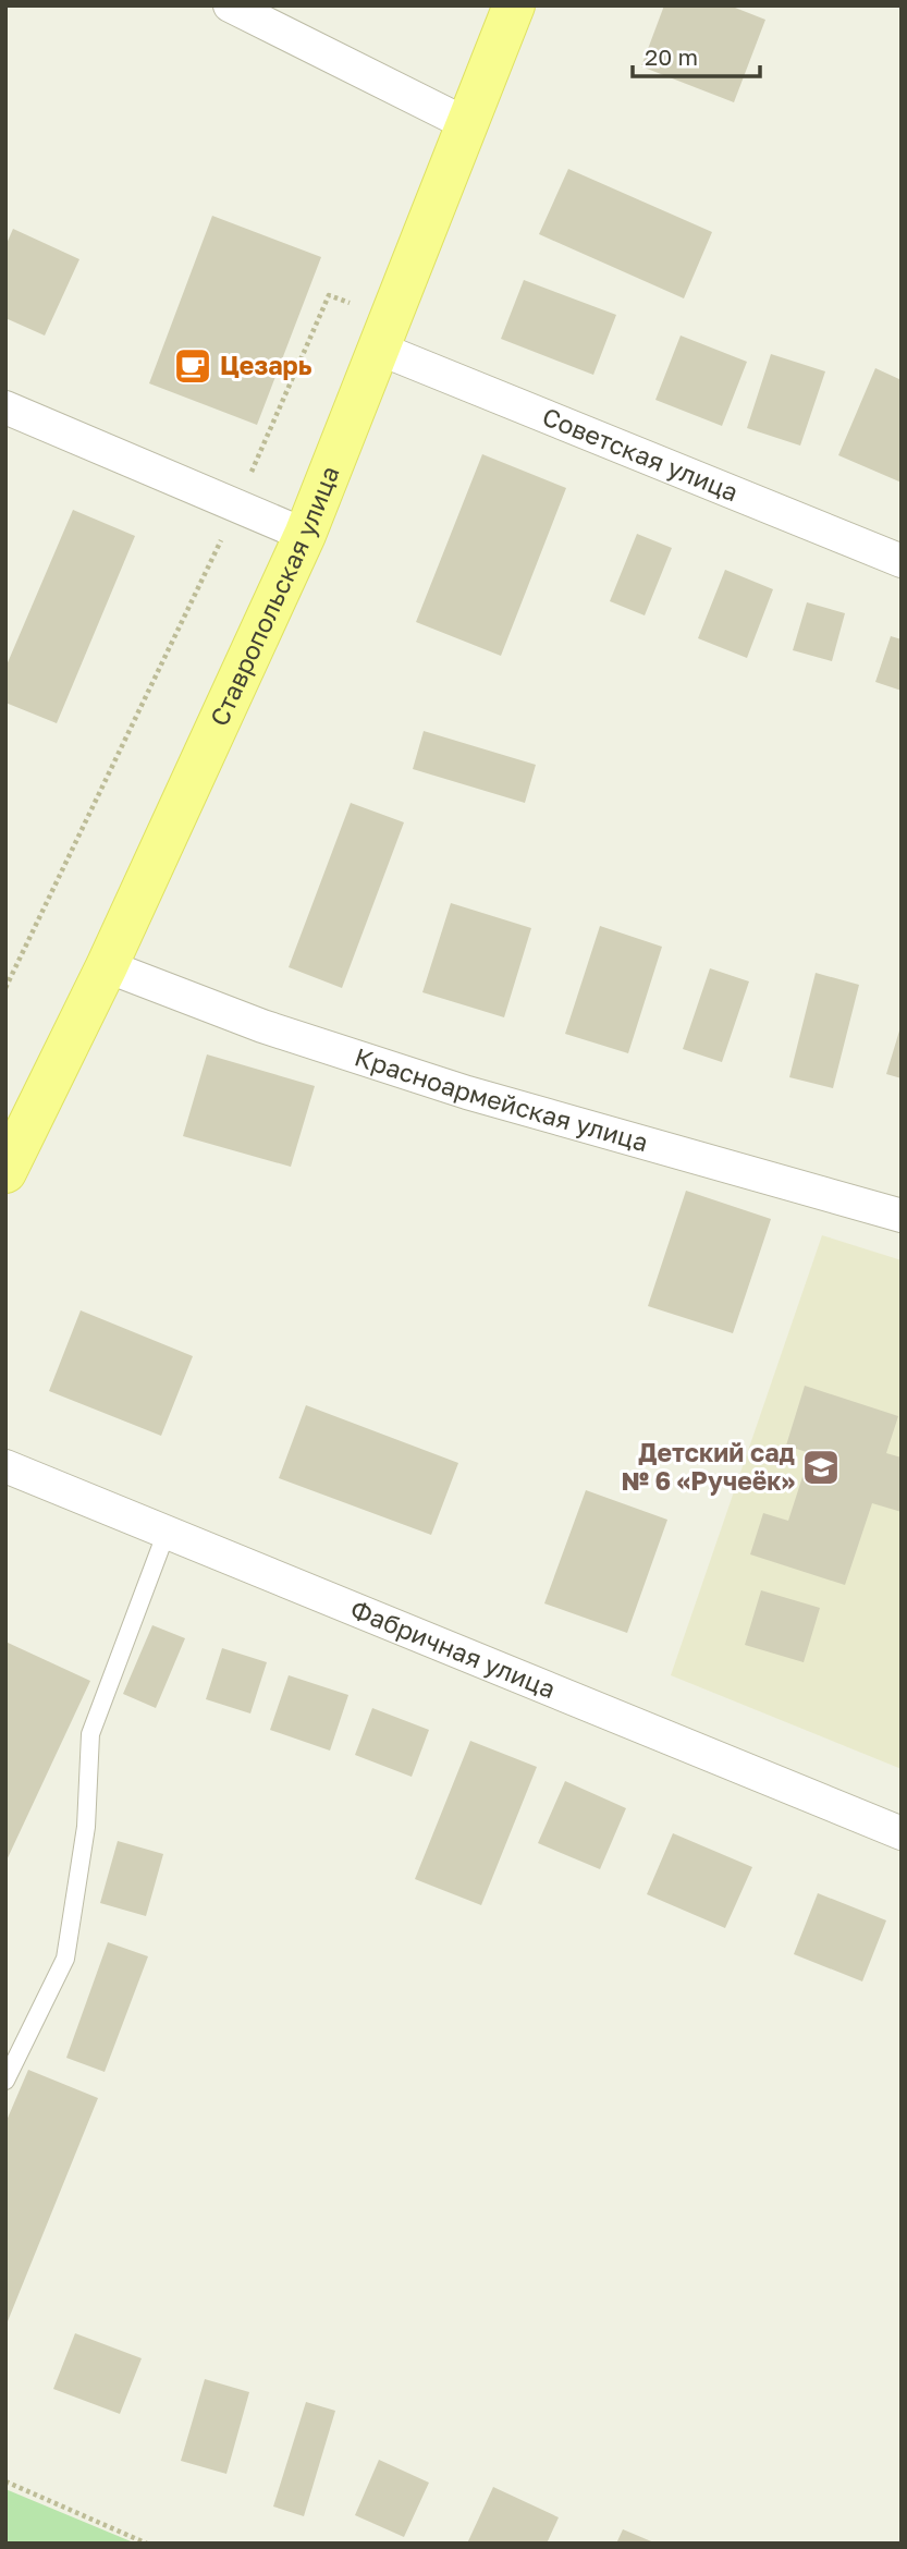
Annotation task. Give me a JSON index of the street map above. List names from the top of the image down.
{
  "streets": {
    "main road": ["Ставропольская улица"],
    "street": ["Советская улица", "Красноармейская улица", "Фабричная улица"]
  },
  "crossings": [
    ["Советская улица", "Ставропольская улица"],
    ["Ставропольская улица", "Красноармейская улица"]
  ],
  "places": {
    "cafe": ["Цезарь"],
    "school or university": ["Детский сад № 6 «Ручеёк»"]
  },
  "scale_bar": "20 m"
}
